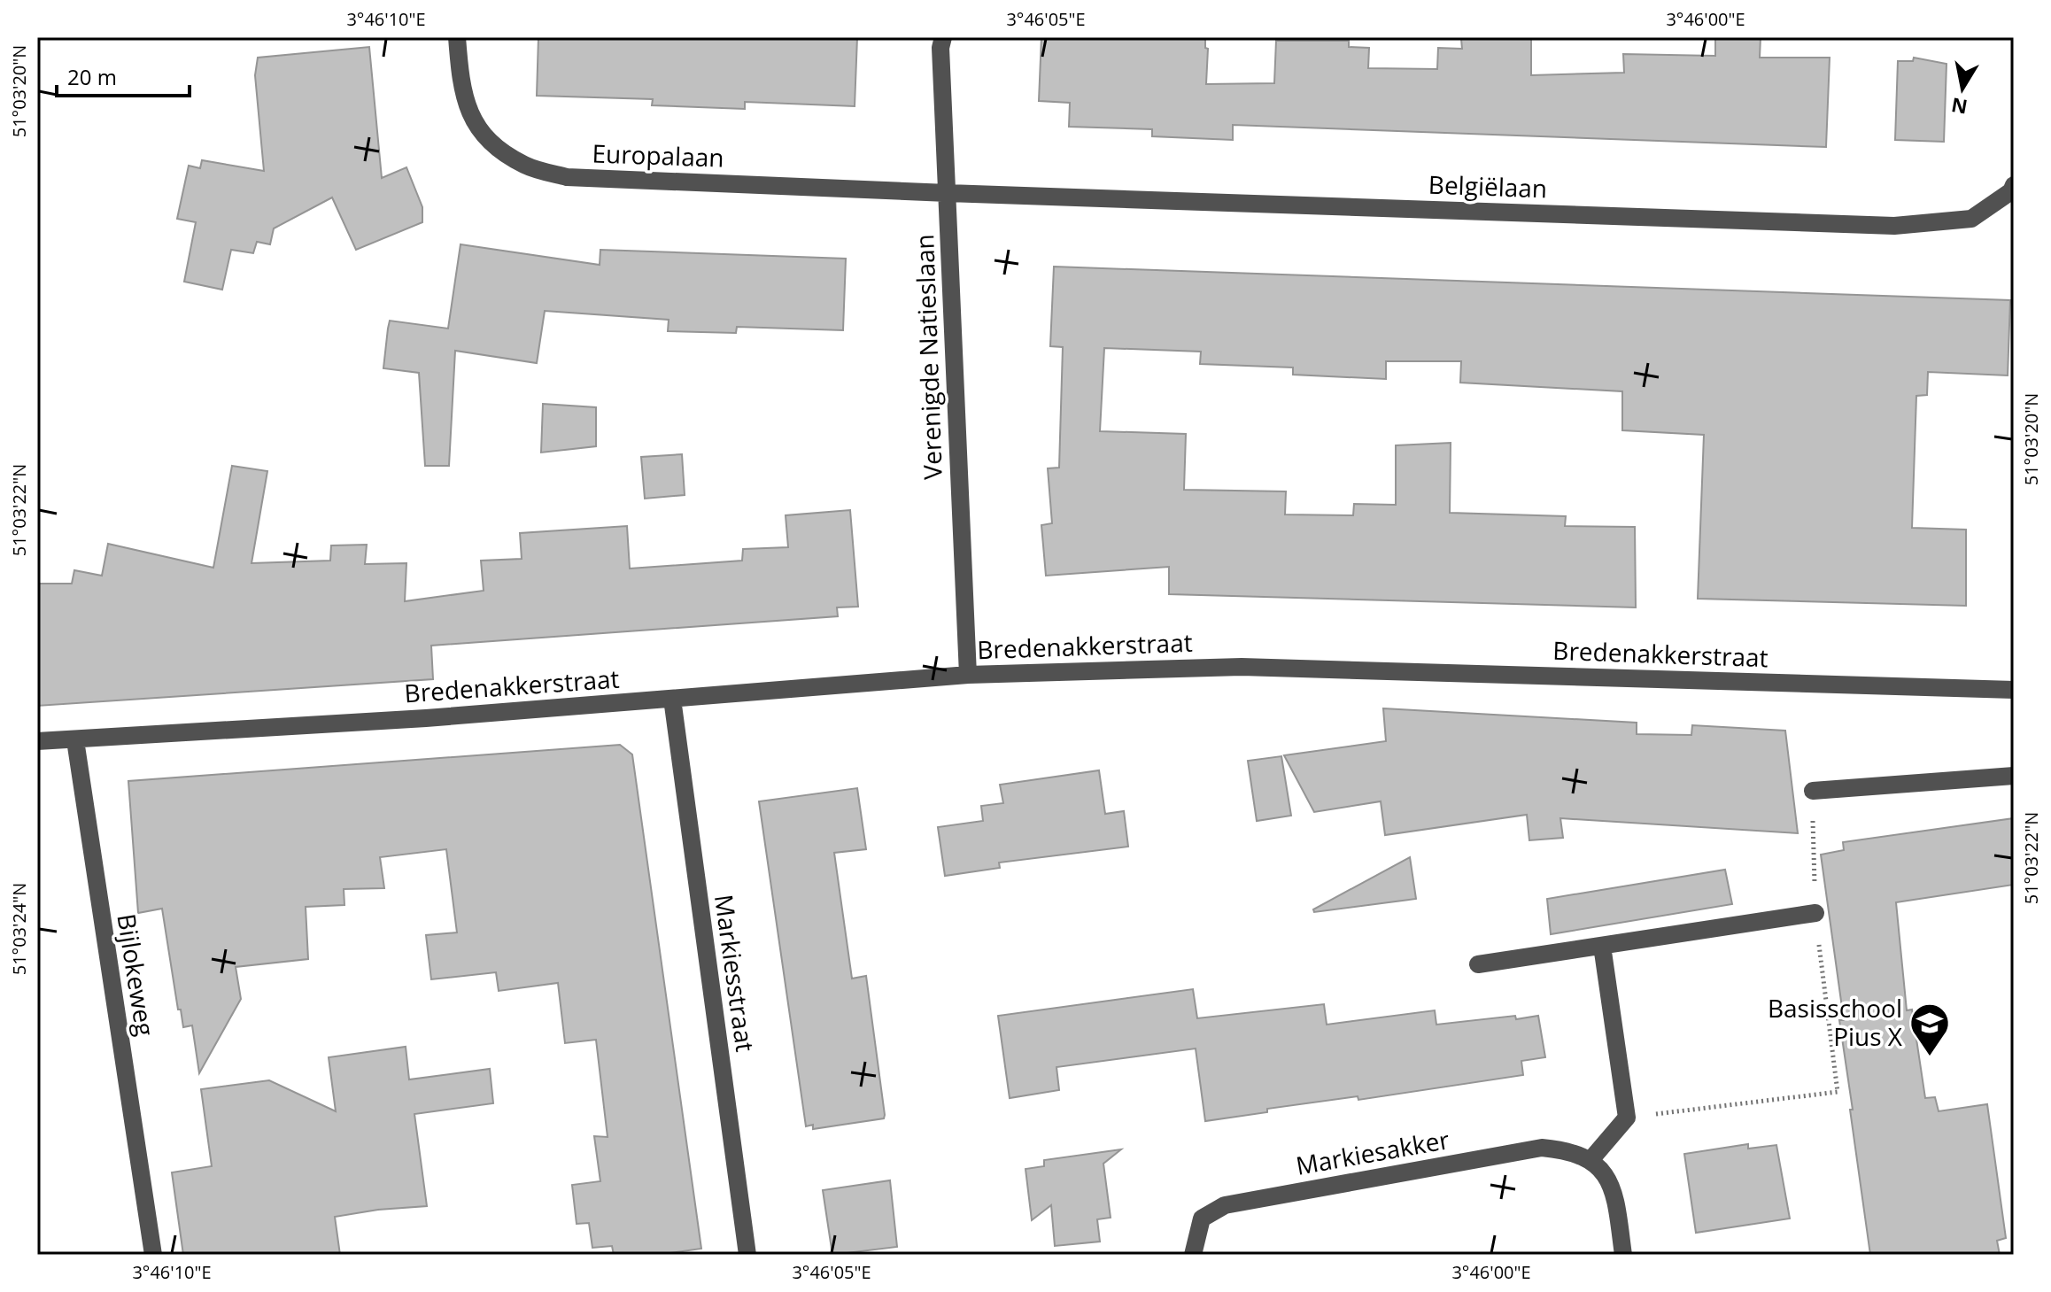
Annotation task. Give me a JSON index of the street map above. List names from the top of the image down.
{
  "streets": {
    "street": [
      "Europalaan",
      "Belgiëlaan",
      "Verenigde Natieslaan",
      "Bredenakkerstraat",
      "Markiesstraat",
      "Bijlokeweg",
      "Markiesakker"
    ]
  },
  "crossings": [
    ["Europalaan", "Belgiëlaan"],
    ["Europalaan", "Verenigde Natieslaan"],
    ["Belgiëlaan", "Verenigde Natieslaan"],
    ["Verenigde Natieslaan", "Bredenakkerstraat"],
    ["Bredenakkerstraat", "Markiesstraat"],
    ["Bredenakkerstraat", "Bijlokeweg"]
  ],
  "places": {
    "school or university": ["Basisschool Pius X"]
  },
  "scale_bar": "20 m",
  "north": "bottom",
  "coordinates": [
    "3°46'10\"E",
    "3°46'05\"E",
    "3°46'00\"E",
    "51°03'20\"N",
    "51°03'22\"N",
    "51°03'24\"N"
  ]
}
